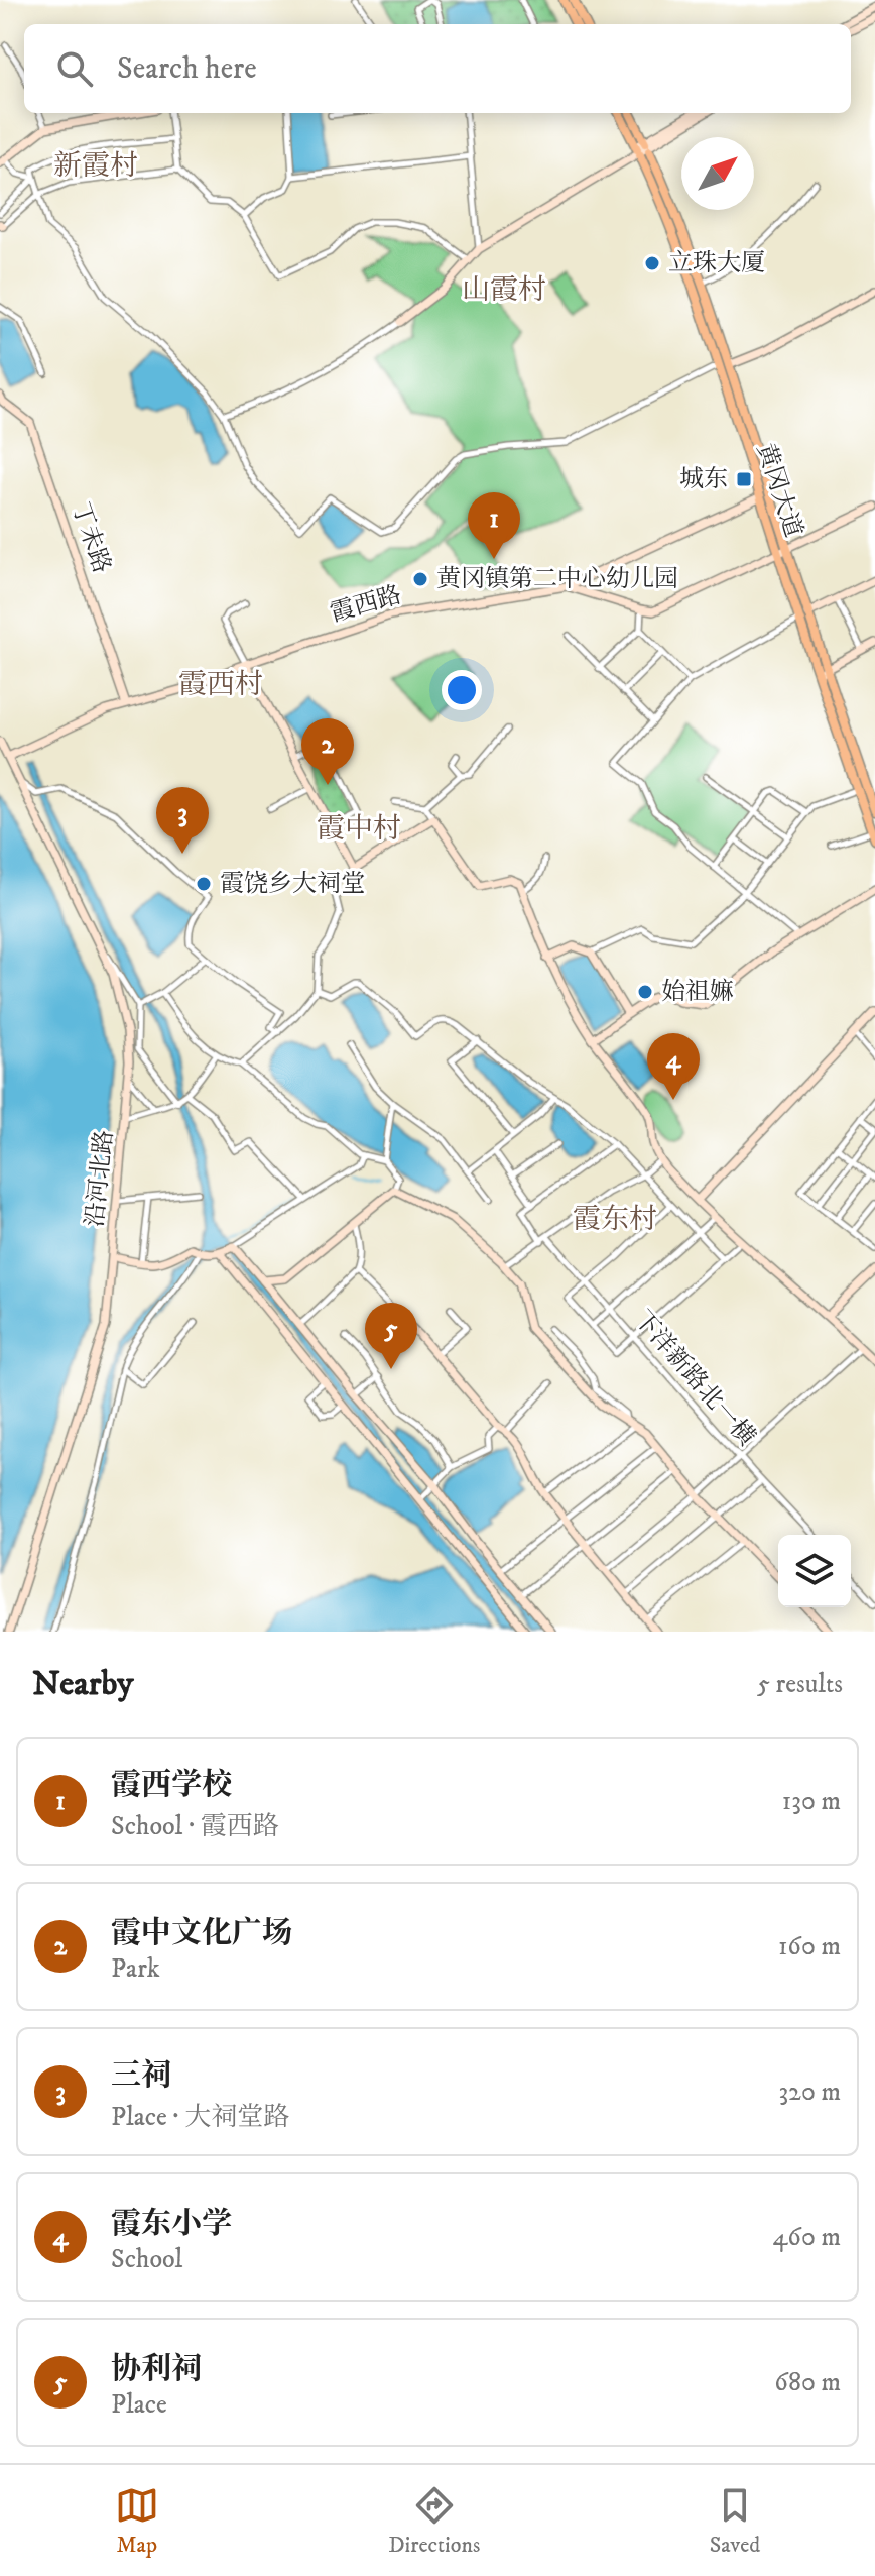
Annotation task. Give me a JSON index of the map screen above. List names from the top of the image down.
{
  "streets": {
    "main road": ["黄冈大道"],
    "street": [
      "丁未路",
      "霞西路",
      "沿河北路",
      "下洋新路北一横"
    ]
  },
  "crossings": [
    ["丁未路", "霞西路"],
    ["霞西路", "沿河北路"]
  ],
  "districts": [
    "新霞村",
    "山霞村",
    "霞西村",
    "霞中村",
    "霞东村"
  ],
  "places": {
    "other": [
      "立珠大厦",
      "黄冈镇第二中心幼儿园",
      "霞饶乡大祠堂",
      "始祖嫲"
    ],
    "transit": ["城东"]
  },
  "north": "top right",
  "page": {
    "search": "Search here",
    "pins": [
      "1",
      "2",
      "3",
      "4",
      "5"
    ],
    "heading": ["Nearby", "5 results"],
    "list": [
      {
        "mark": "1",
        "name": "霞西学校",
        "note": "School · 霞西路",
        "value": "130 m"
      },
      {
        "mark": "2",
        "name": "霞中文化广场",
        "note": "Park",
        "value": "160 m"
      },
      {
        "mark": "3",
        "name": "三祠",
        "note": "Place · 大祠堂路",
        "value": "320 m"
      },
      {
        "mark": "4",
        "name": "霞东小学",
        "note": "School",
        "value": "460 m"
      },
      {
        "mark": "5",
        "name": "协利祠",
        "note": "Place",
        "value": "680 m"
      }
    ],
    "nav": ["Map", "Directions", "Saved"]
  }
}
